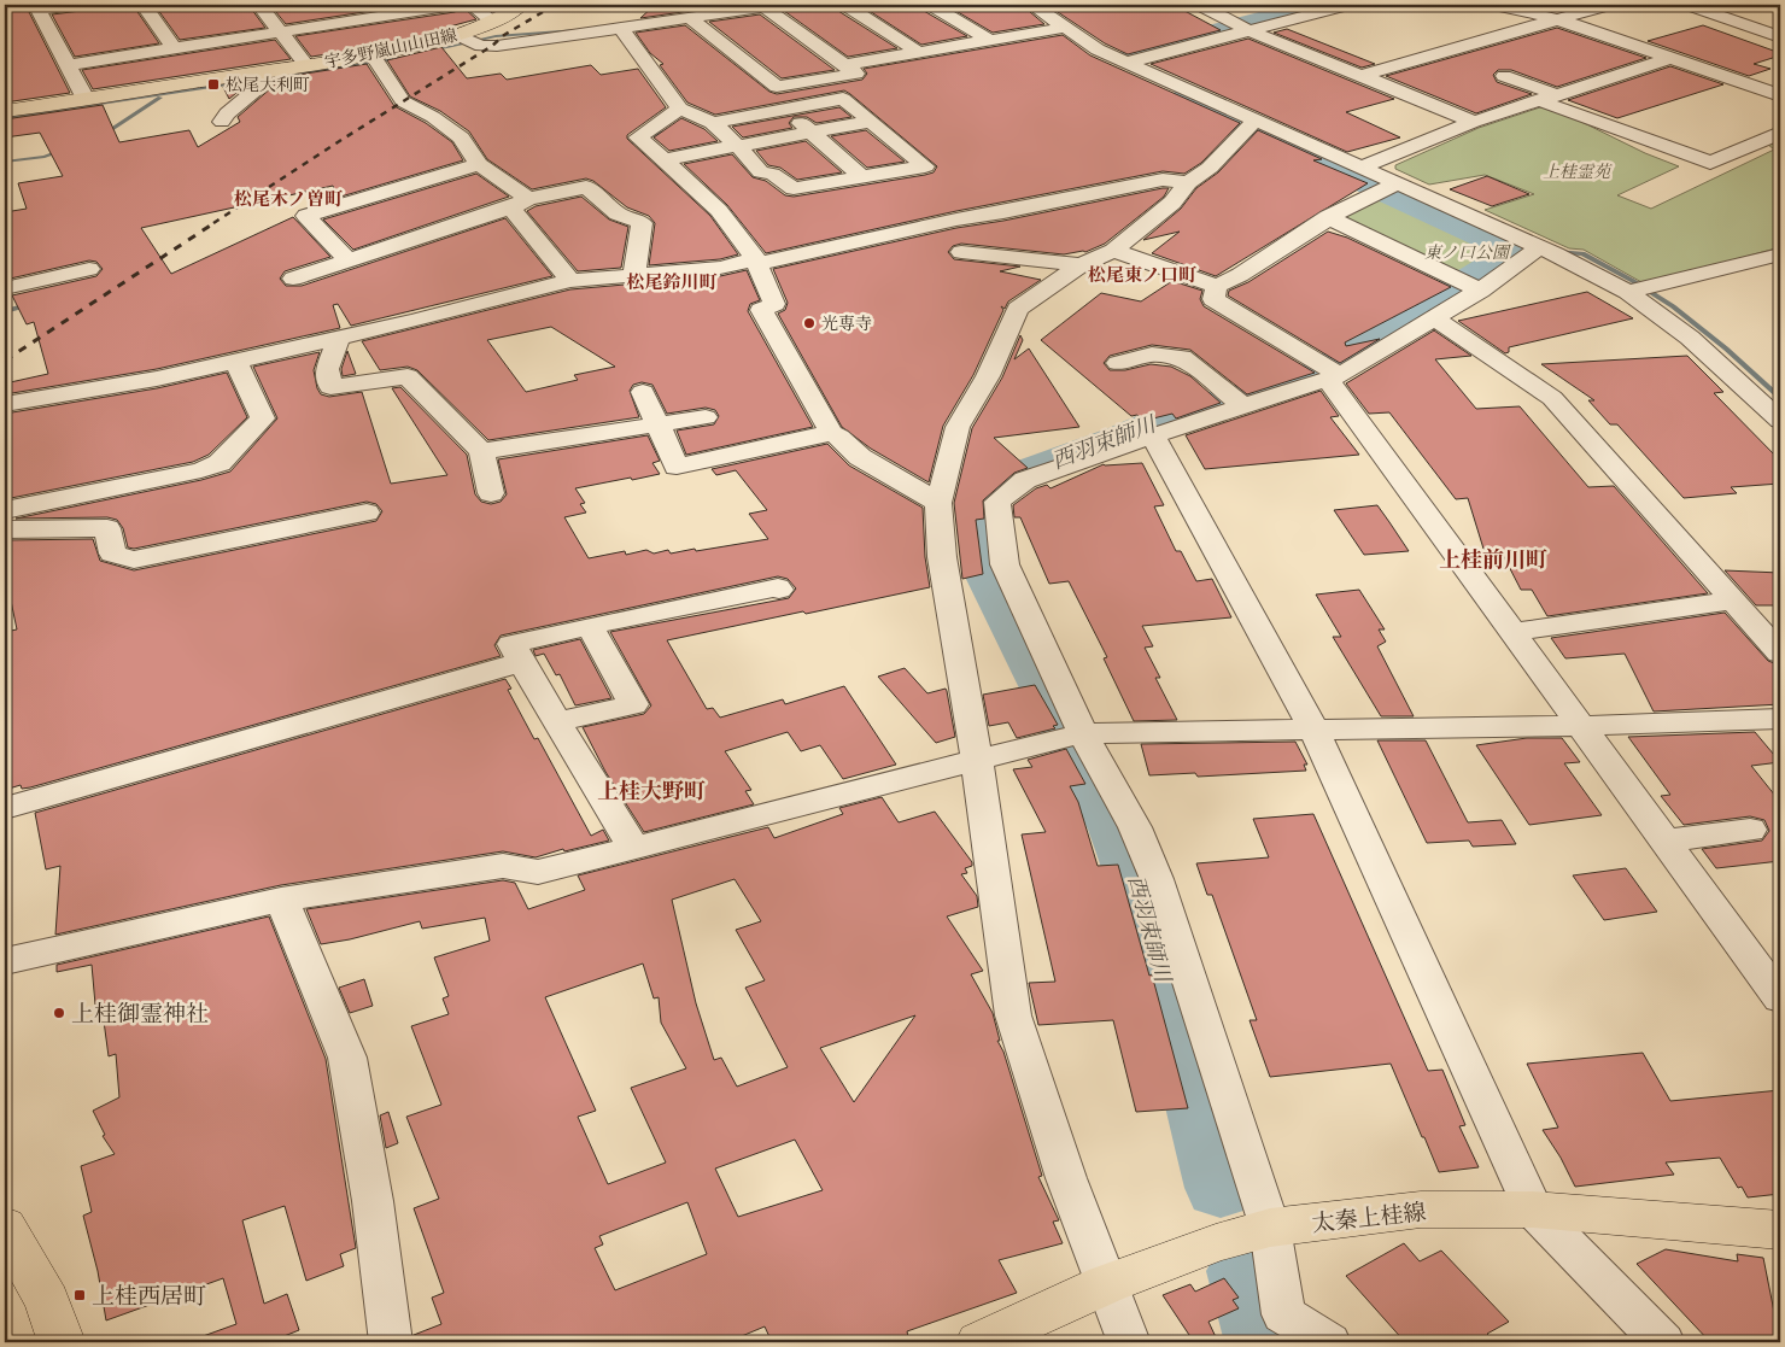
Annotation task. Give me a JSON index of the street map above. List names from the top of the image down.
{
  "streets": {
    "main road": ["宇多野嵐山山田線", "太秦上桂線"]
  },
  "districts": [
    "松尾木ノ曽町",
    "松尾東ノ口町",
    "松尾鈴川町",
    "上桂前川町",
    "上桂大野町"
  ],
  "water": ["西羽束師川"],
  "parks": ["上桂霊苑", "東ノ口公園"],
  "places": {
    "transit": ["松尾大利町", "上桂西居町"],
    "other": ["光専寺", "上桂御霊神社"]
  }
}
